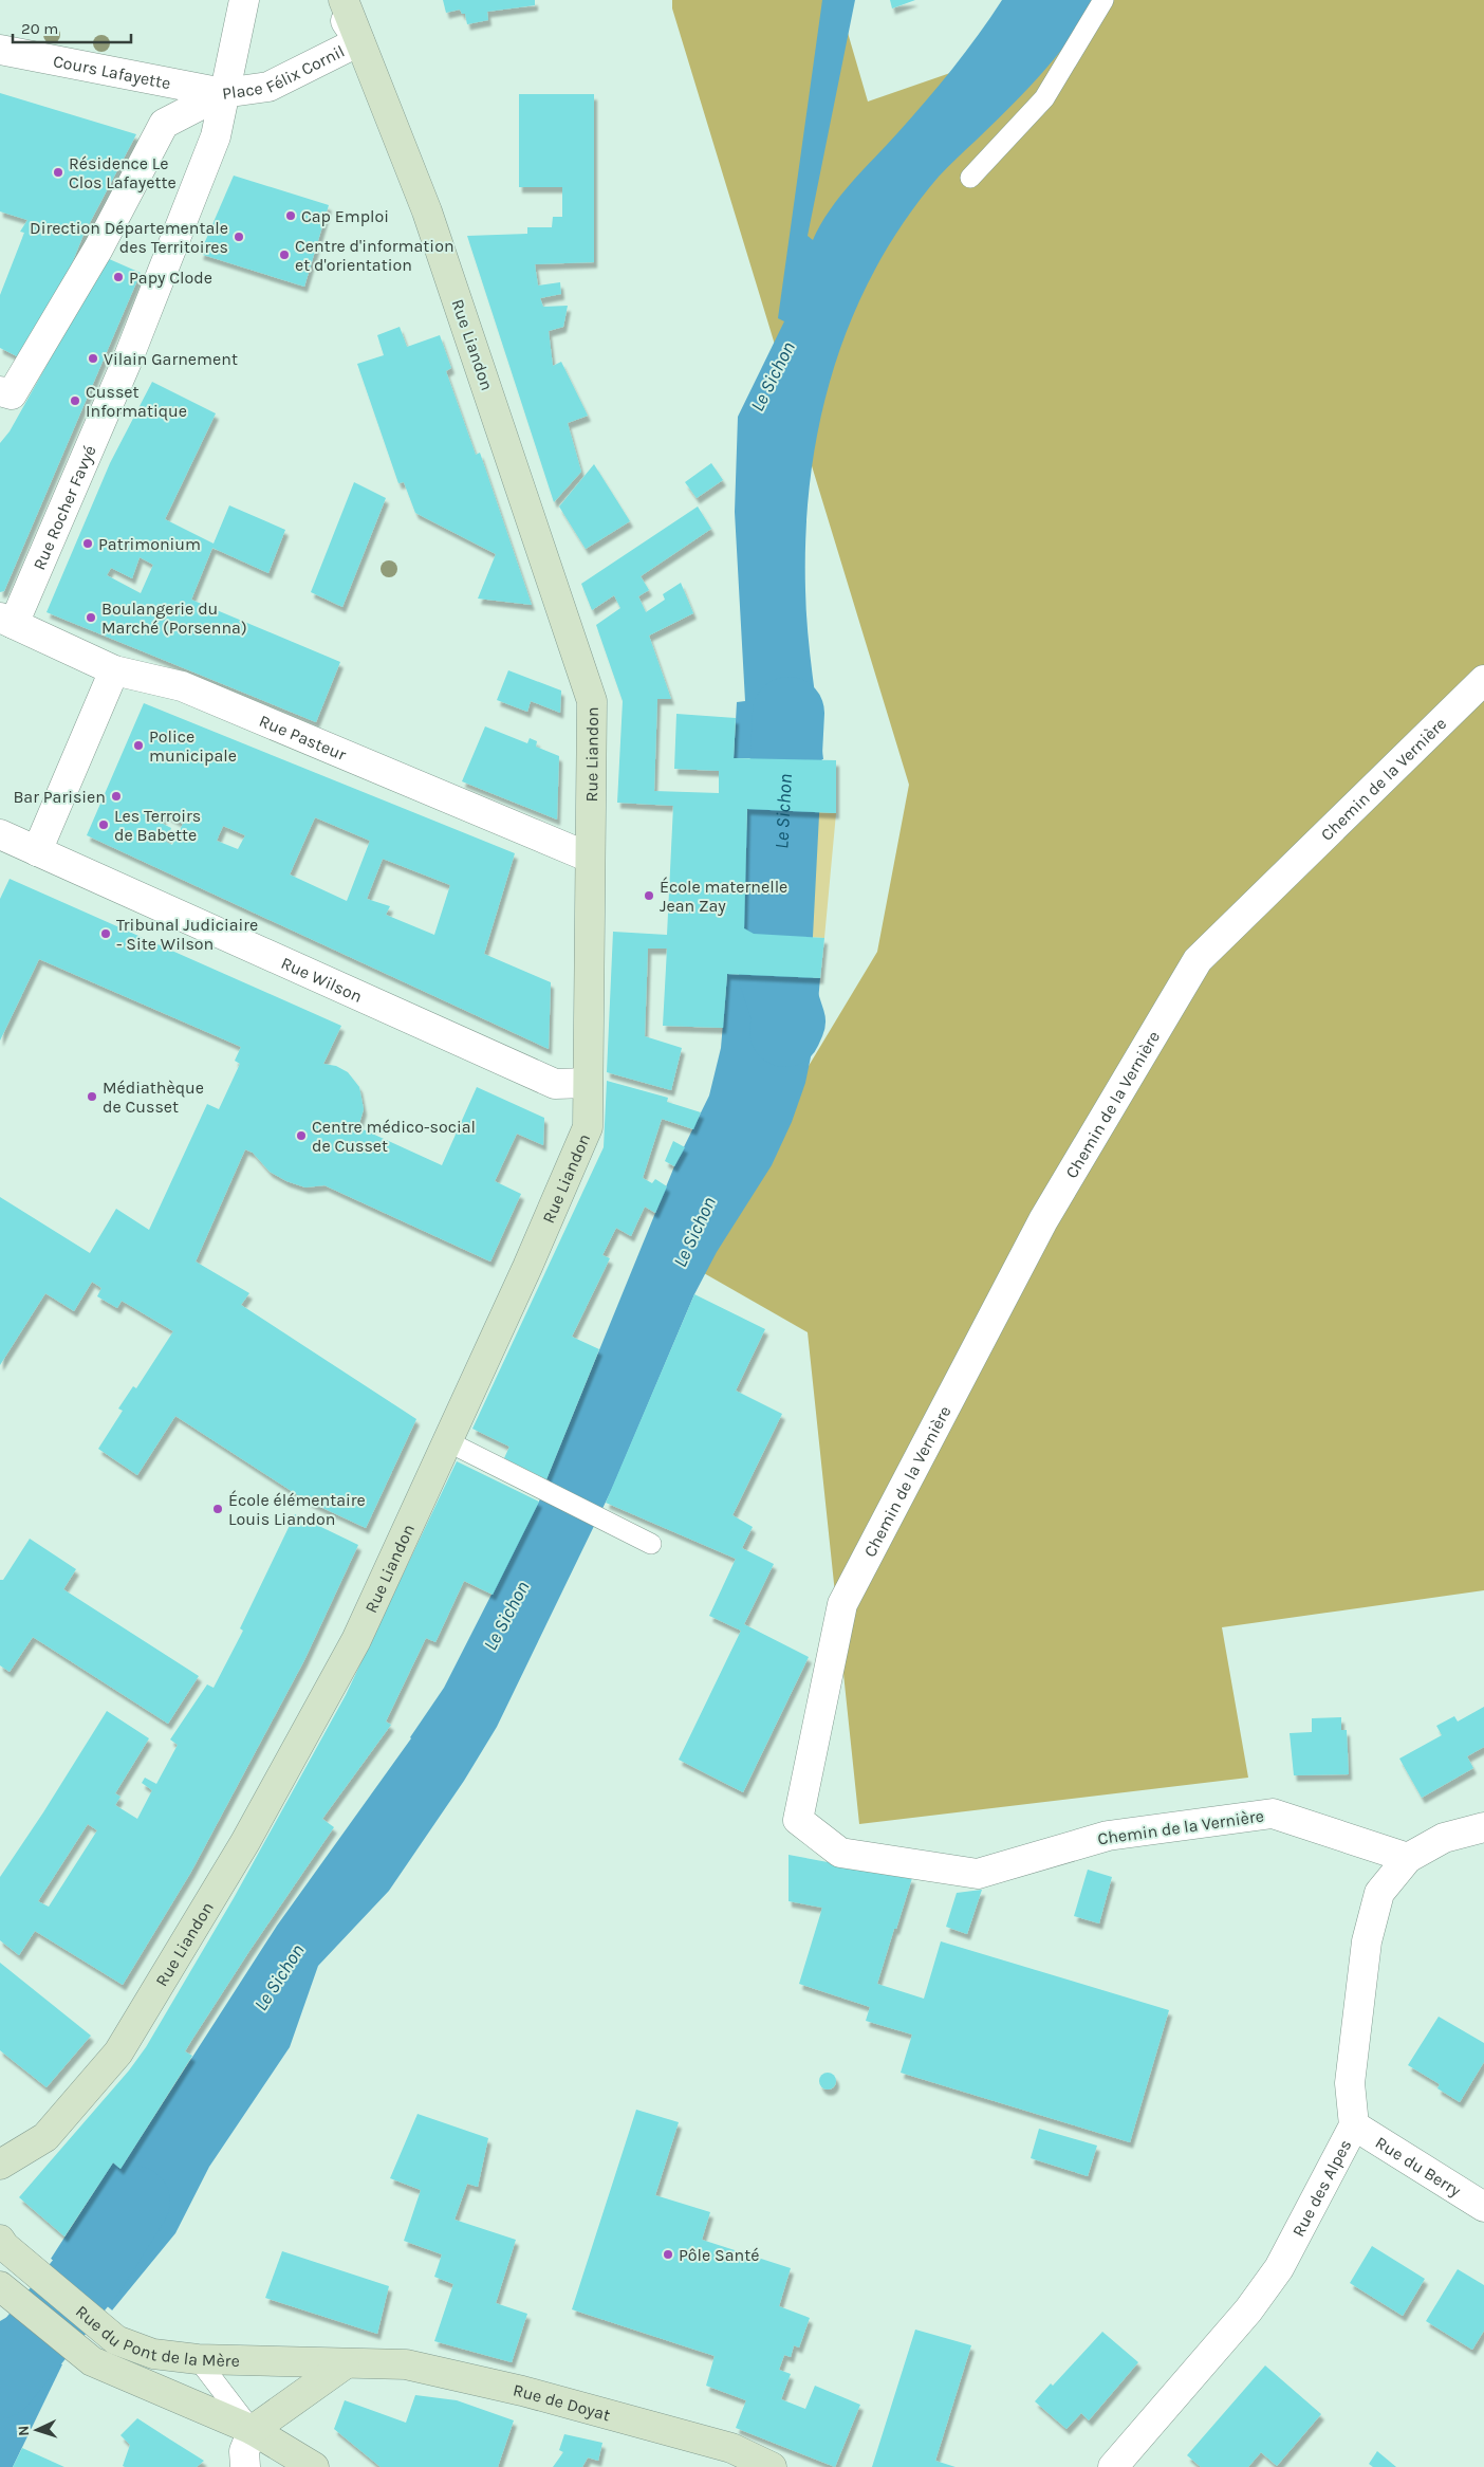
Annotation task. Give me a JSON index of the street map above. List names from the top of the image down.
{
  "streets": {
    "main road": [
      "Place Félix Cornil",
      "Rue Liandon",
      "Rue du Pont de la Mère",
      "Rue de Doyat"
    ],
    "street": [
      "Cours Lafayette",
      "Rue Rocher Favyé",
      "Rue Pasteur",
      "Chemin de la Vernière",
      "Rue Wilson",
      "Rue du Berry",
      "Rue des Alpes"
    ]
  },
  "crossings": [
    ["Place Félix Cornil", "Cours Lafayette"],
    ["Place Félix Cornil", "Rue Liandon"],
    ["Place Félix Cornil", "Rue Rocher Favyé"],
    ["Cours Lafayette", "Rue Rocher Favyé"],
    ["Rue Liandon", "Rue Pasteur"],
    ["Rue Liandon", "Rue Wilson"],
    ["Rue Rocher Favyé", "Rue Pasteur"],
    ["Chemin de la Vernière", "Rue des Alpes"],
    ["Rue du Berry", "Rue des Alpes"],
    ["Rue du Pont de la Mère", "Rue de Doyat"]
  ],
  "water": ["Le Sichon"],
  "places": [
    "Résidence Le Clos Lafayette",
    "Cap Emploi",
    "Direction Départementale des Territoires",
    "Centre d'information et d'orientation",
    "Papy Clode",
    "Vilain Garnement",
    "Cusset Informatique",
    "Patrimonium",
    "Boulangerie du Marché (Porsenna)",
    "Police municipale",
    "Bar Parisien",
    "Les Terroirs de Babette",
    "École maternelle Jean Zay",
    "Tribunal Judiciaire - Site Wilson",
    "Médiathèque de Cusset",
    "Centre médico-social de Cusset",
    "École élémentaire Louis Liandon",
    "Pôle Santé"
  ],
  "scale_bar": "20 m",
  "north": "left"
}
